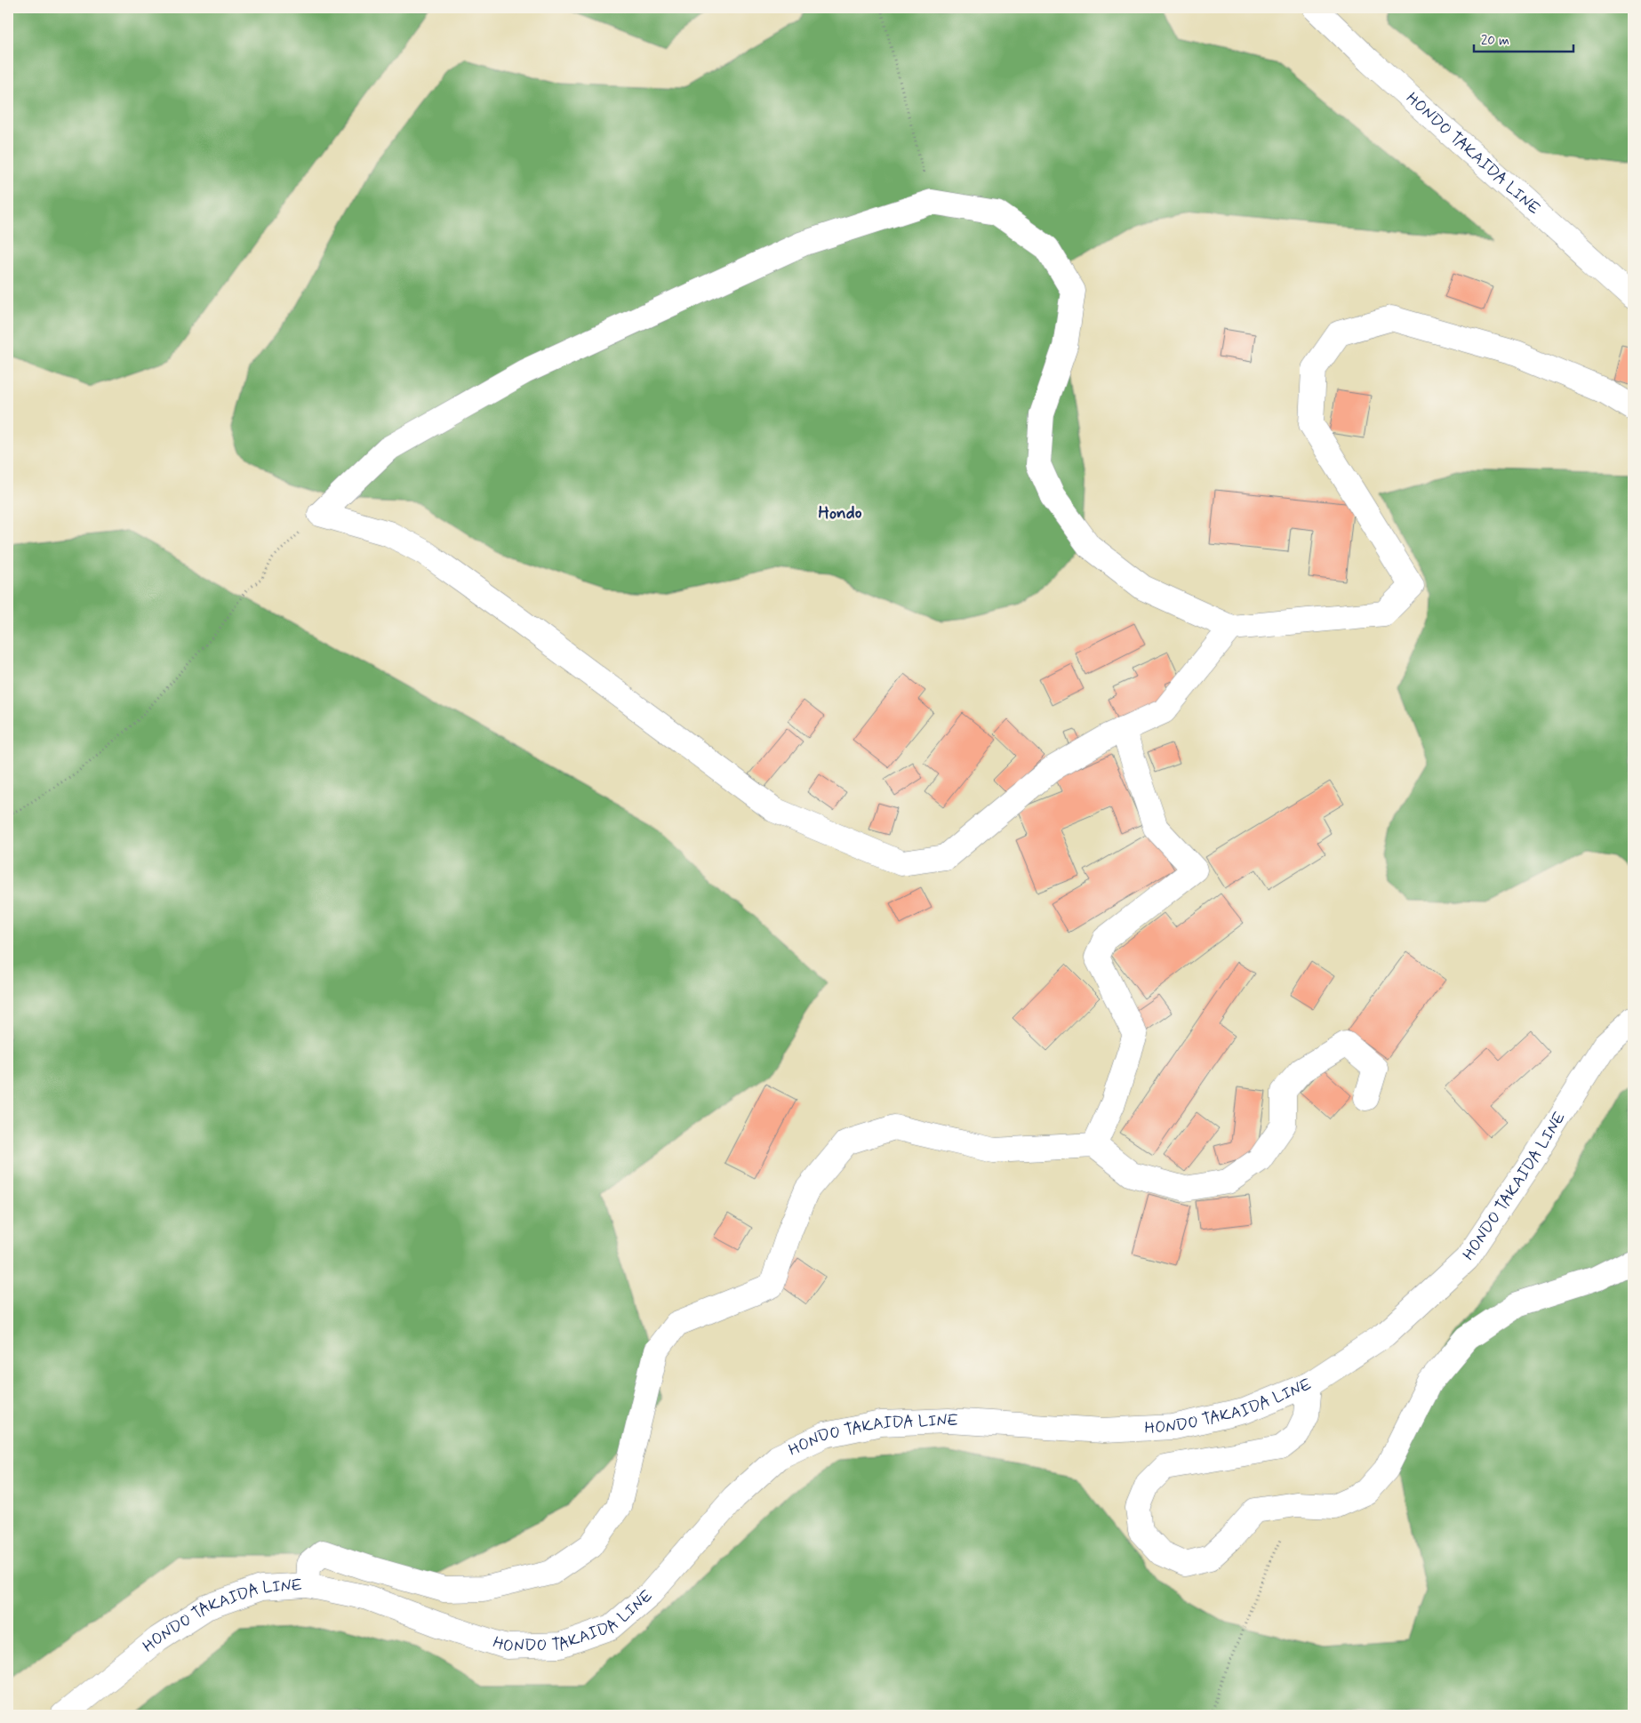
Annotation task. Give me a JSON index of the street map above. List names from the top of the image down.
{
  "streets": {
    "street": ["HONDO TAKAIDA LINE"]
  },
  "districts": ["Hondo"],
  "scale_bar": "20 m"
}
